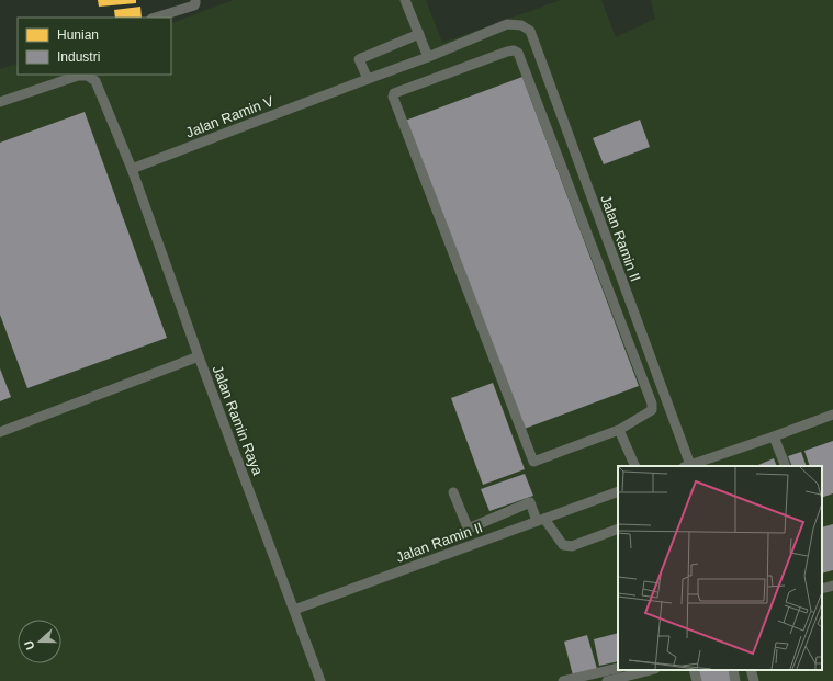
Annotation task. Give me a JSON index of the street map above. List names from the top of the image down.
{
  "streets": {
    "lane": ["Jalan Ramin V", "Jalan Ramin II", "Jalan Ramin Raya"]
  },
  "crossings": [
    ["Jalan Ramin V", "Jalan Ramin II"],
    ["Jalan Ramin V", "Jalan Ramin Raya"],
    ["Jalan Ramin II", "Jalan Ramin Raya"]
  ],
  "legend": ["Hunian", "Industri"],
  "north": "left"
}
